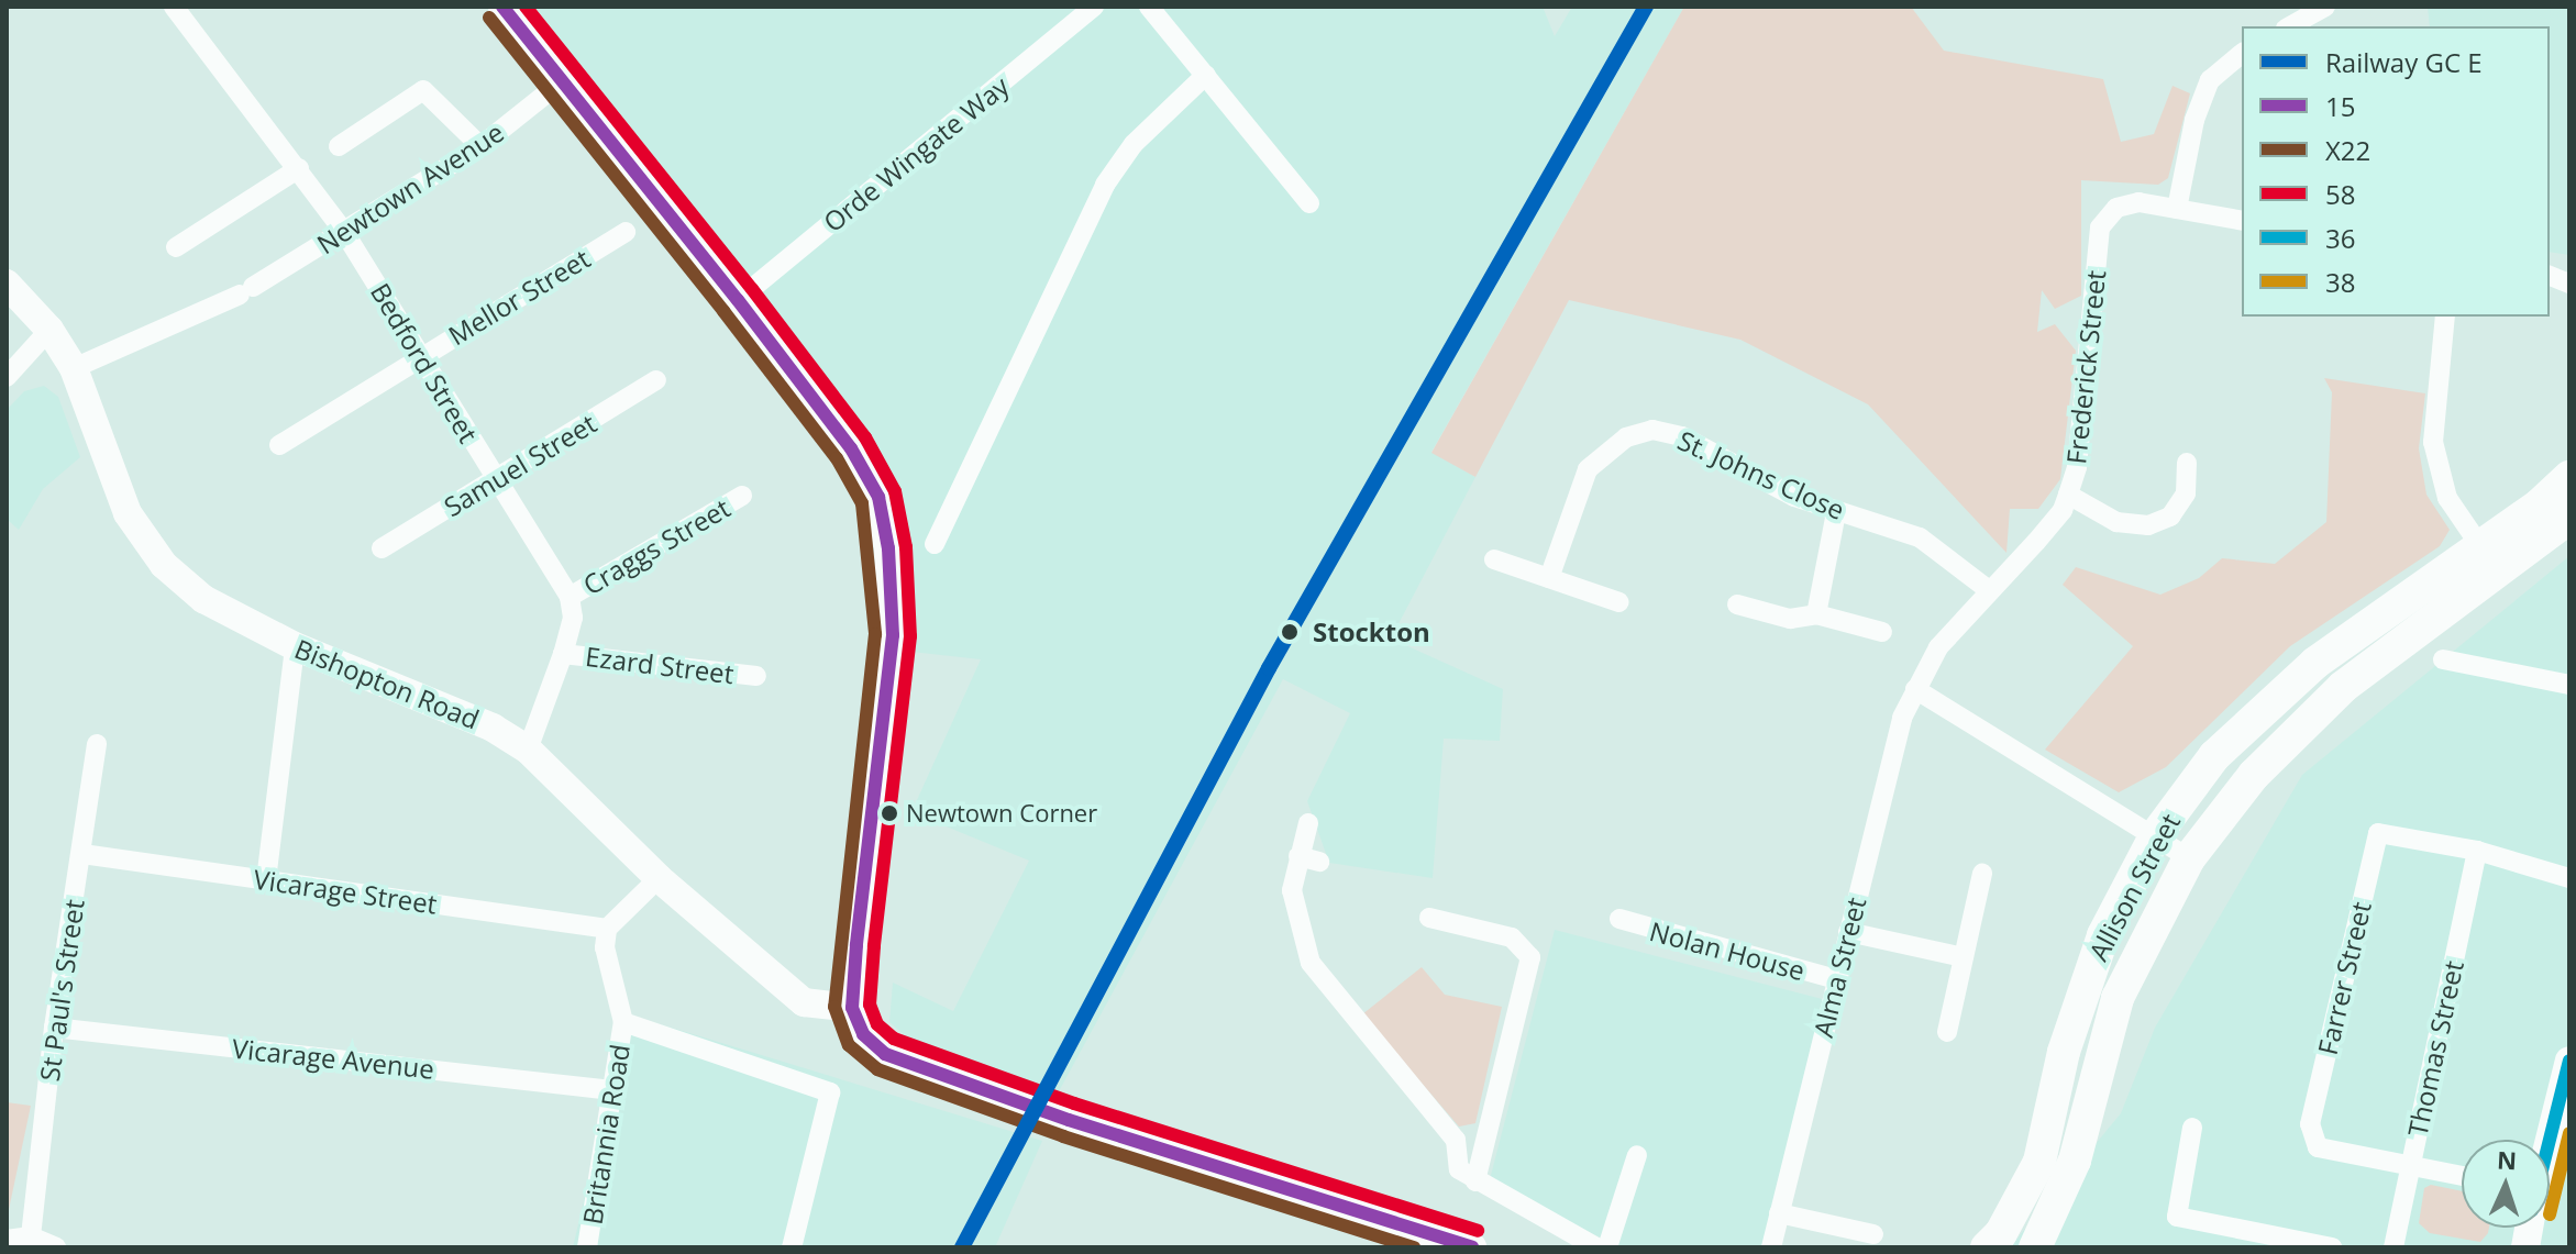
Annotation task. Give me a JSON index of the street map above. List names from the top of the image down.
{
  "streets": {
    "main road": ["Allison Street"],
    "street": [
      "Orde Wingate Way",
      "Newtown Avenue",
      "Mellor Street",
      "Bedford Street",
      "Frederick Street",
      "Samuel Street",
      "St. Johns Close",
      "Craggs Street",
      "Ezard Street",
      "Bishopton Road",
      "Vicarage Street",
      "Nolan House",
      "Alma Street",
      "Farrer Street",
      "St Paul's Street",
      "Thomas Street",
      "Vicarage Avenue",
      "Britannia Road"
    ]
  },
  "crossings": [
    ["Newtown Avenue", "Bedford Street"],
    ["Newtown Avenue", "Bishopton Road"],
    ["Mellor Street", "Bedford Street"],
    ["Bedford Street", "Samuel Street"],
    ["Bedford Street", "Craggs Street"],
    ["Frederick Street", "St. Johns Close"],
    ["Frederick Street", "Alma Street"],
    ["Vicarage Street", "St Paul's Street"],
    ["Vicarage Street", "Britannia Road"],
    ["Nolan House", "Alma Street"],
    ["Farrer Street", "Thomas Street"],
    ["St Paul's Street", "Vicarage Avenue"],
    ["Vicarage Avenue", "Britannia Road"]
  ],
  "places": ["Stockton", "Newtown Corner"],
  "lines": [
    "transit line 15",
    "transit line 58",
    "transit line X22",
    "transit line 36",
    "transit line 38"
  ],
  "legend": [
    "Railway GC E",
    "15",
    "X22",
    "58",
    "36",
    "38"
  ],
  "north": "top"
}
